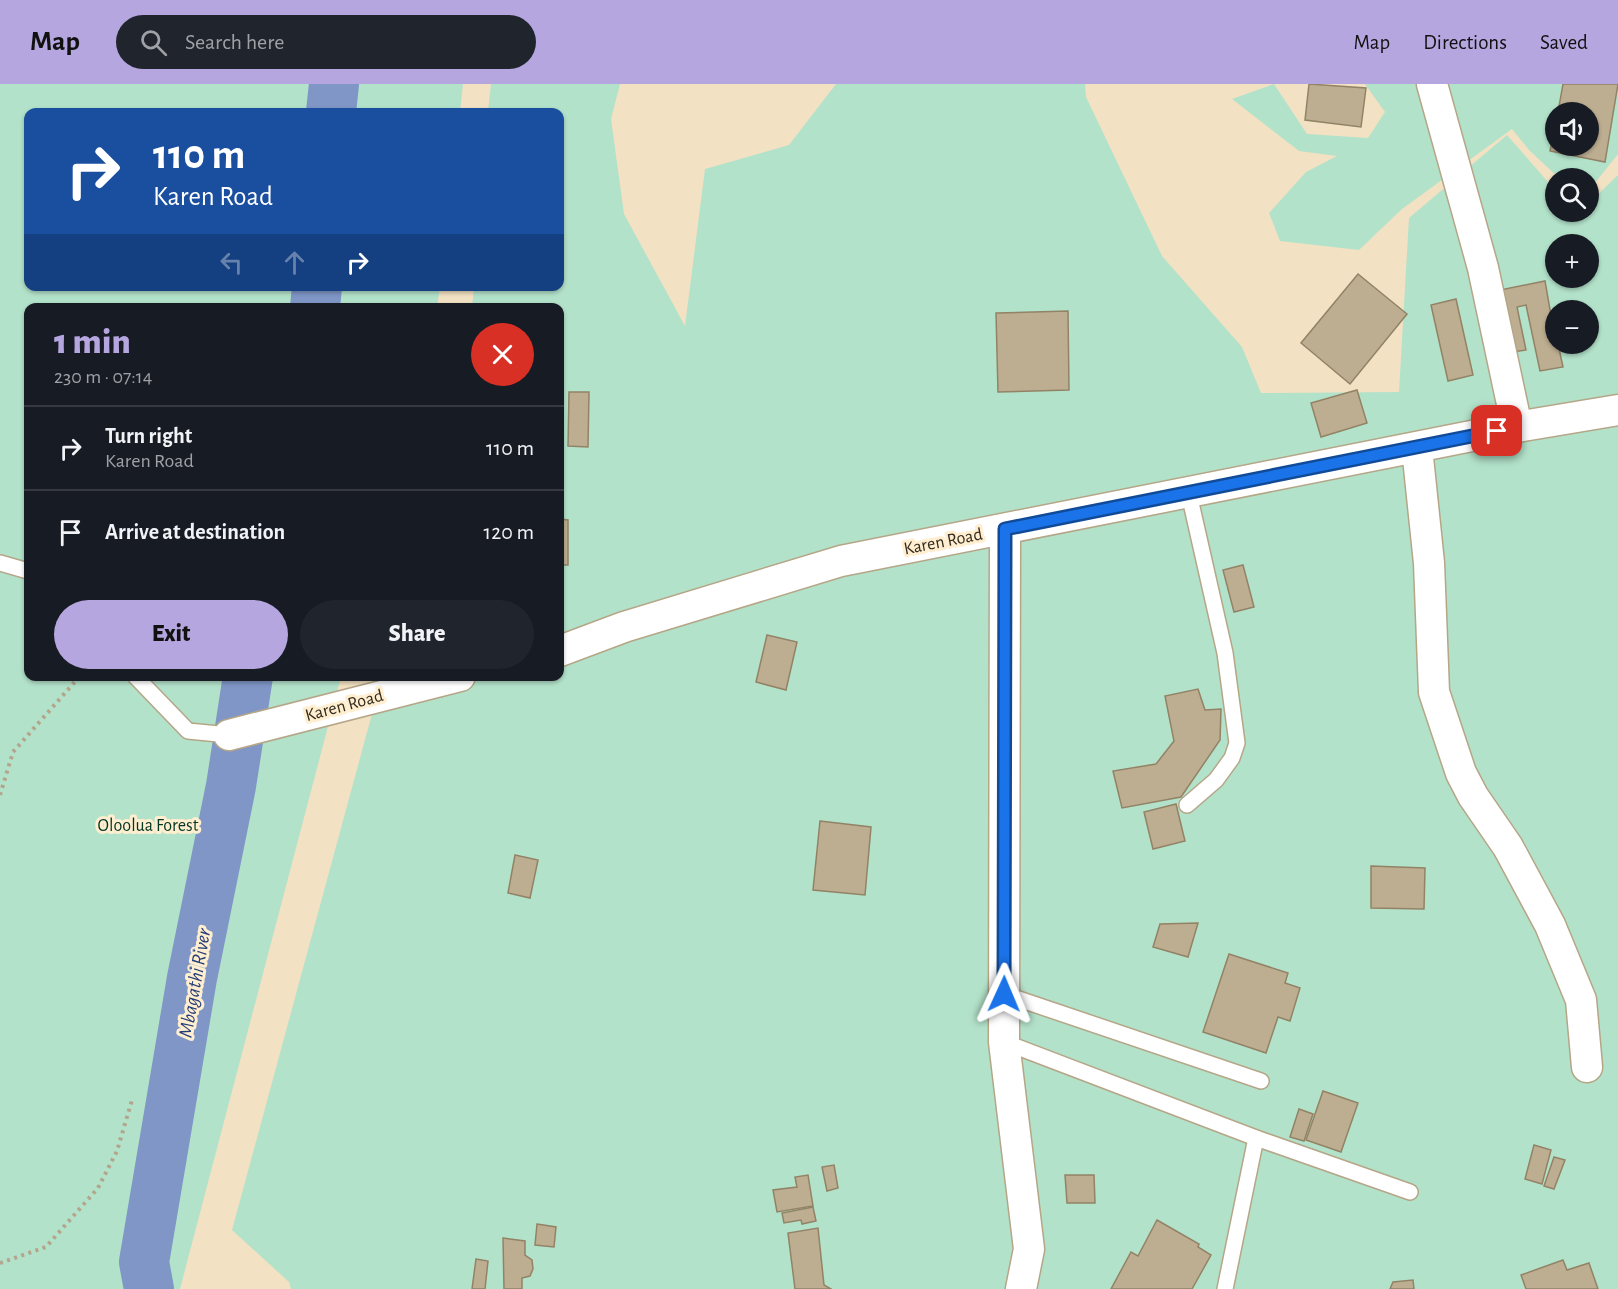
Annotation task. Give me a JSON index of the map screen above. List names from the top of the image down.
{
  "streets": {
    "street": ["Karen Road"]
  },
  "water": ["Mbagathi River"],
  "parks": ["Oloolua Forest"],
  "page": {
    "header": "Map",
    "search": "Search here",
    "nav": ["Map", "Directions", "Saved"],
    "map_buttons": ["+", "−"],
    "turn": ["110 m", "Karen Road"],
    "heading": ["1 min", "230 m · 07:14"],
    "list": [
      {
        "name": "Turn right",
        "note": "Karen Road",
        "value": "110 m"
      },
      {
        "name": "Arrive at destination",
        "value": "120 m"
      }
    ],
    "buttons": ["Exit", "Share"]
  }
}
